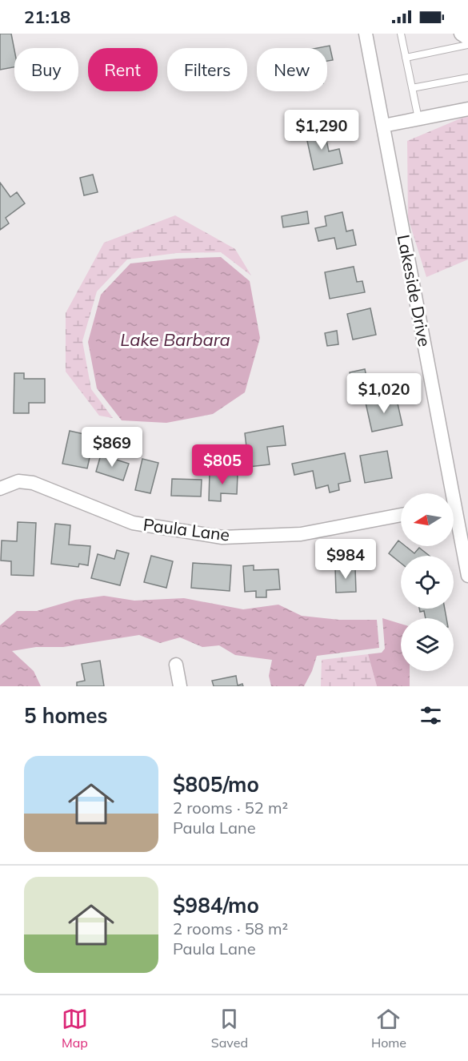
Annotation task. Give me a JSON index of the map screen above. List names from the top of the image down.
{
  "streets": {
    "street": ["Lakeside Drive", "Paula Lane"]
  },
  "water": ["Lake Barbara"],
  "north": "left",
  "page": {
    "status": "21:18",
    "chip": [
      "Buy",
      "Rent",
      "Filters",
      "New"
    ],
    "price": [
      "$1,290",
      "$1,020",
      "$869",
      "$805",
      "$984"
    ],
    "heading": "5 homes",
    "list": [
      {
        "name": "$805/mo",
        "note": "2 rooms · 52 m² · Paula Lane"
      },
      {
        "name": "$984/mo",
        "note": "2 rooms · 58 m² · Paula Lane"
      }
    ],
    "tabs": ["Map", "Saved", "Home"]
  }
}
